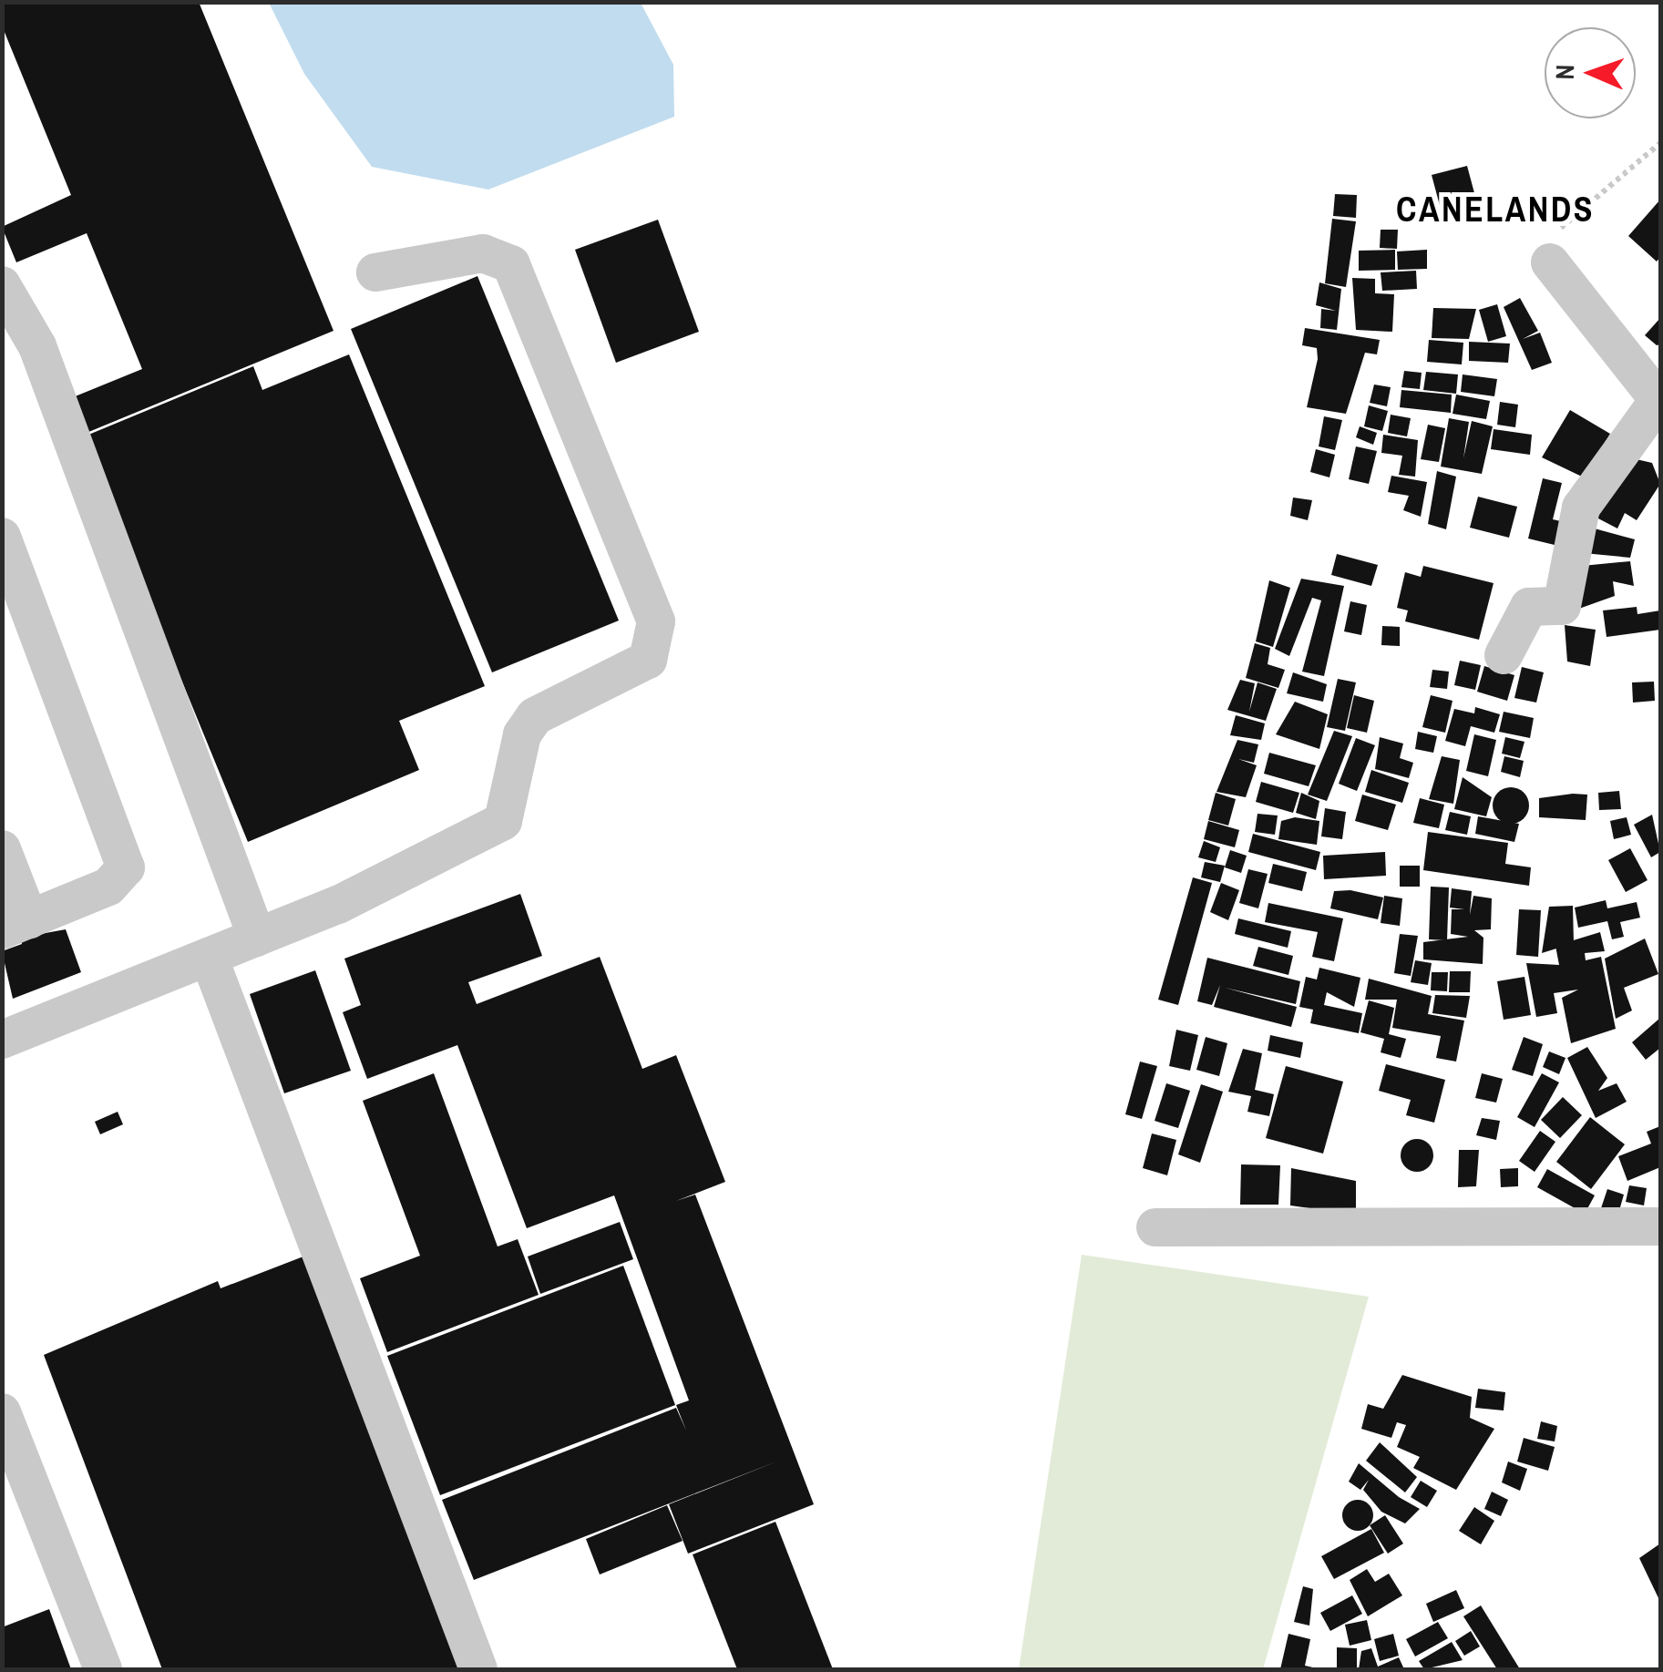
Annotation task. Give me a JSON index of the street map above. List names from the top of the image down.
{
  "districts": ["CANELANDS"],
  "north": "left"
}
